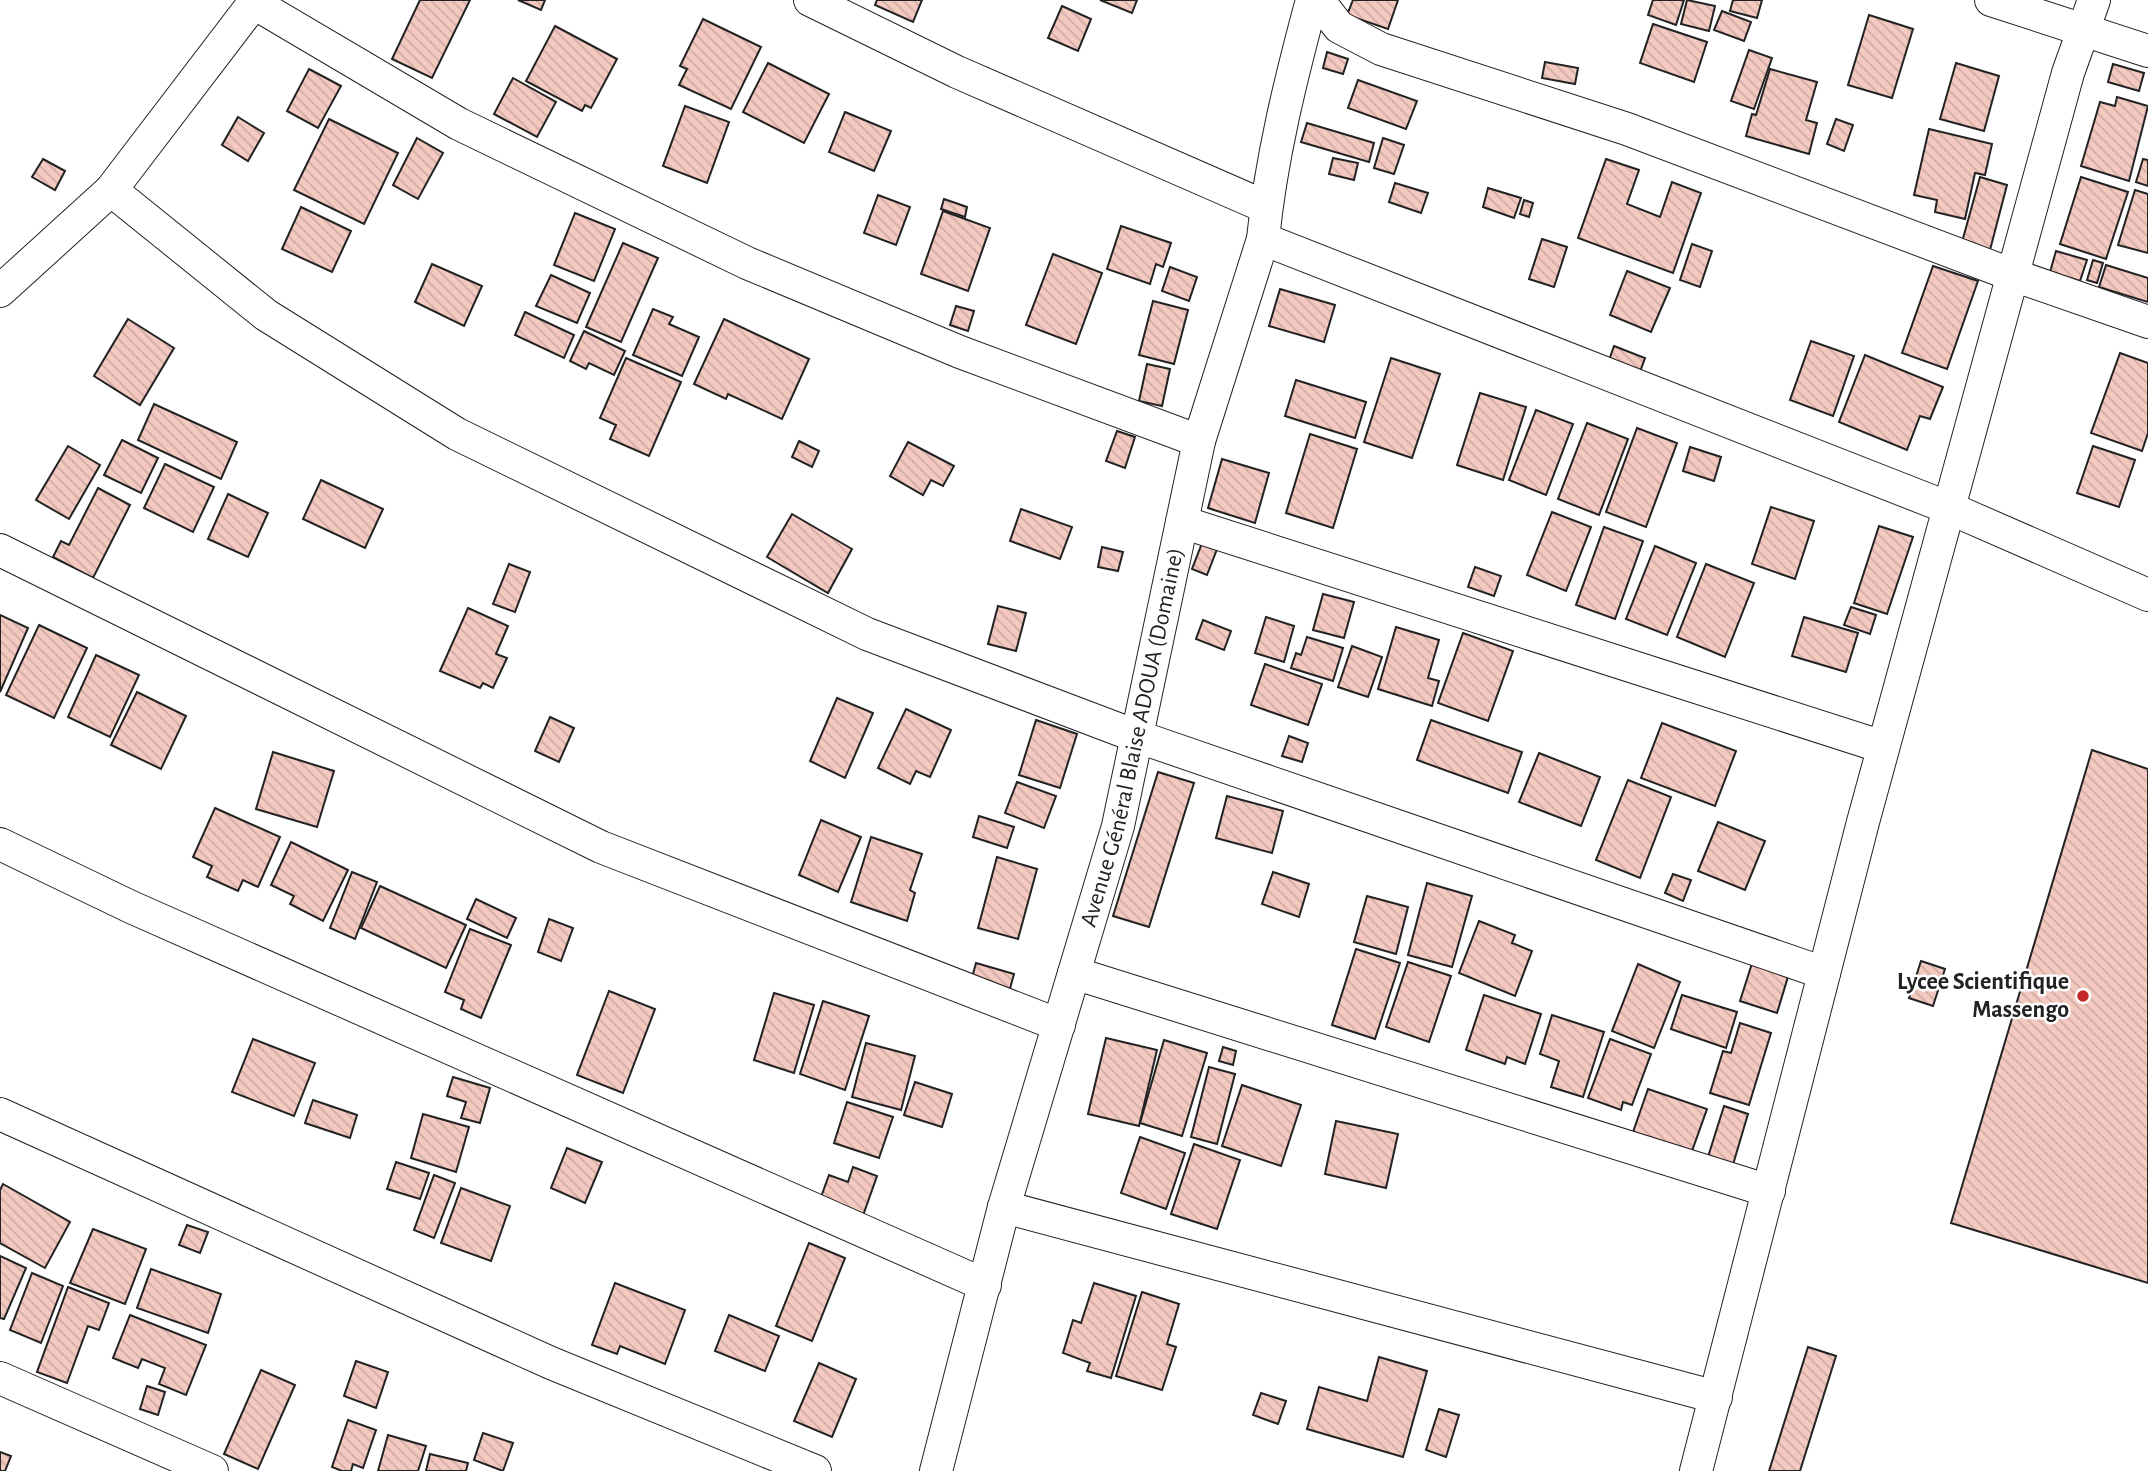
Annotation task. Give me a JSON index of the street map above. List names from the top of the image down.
{
  "streets": {
    "street": ["Avenue Général Blaise ADOUA (Domaine)"]
  },
  "places": ["Lycee Scientifique Massengo"]
}
